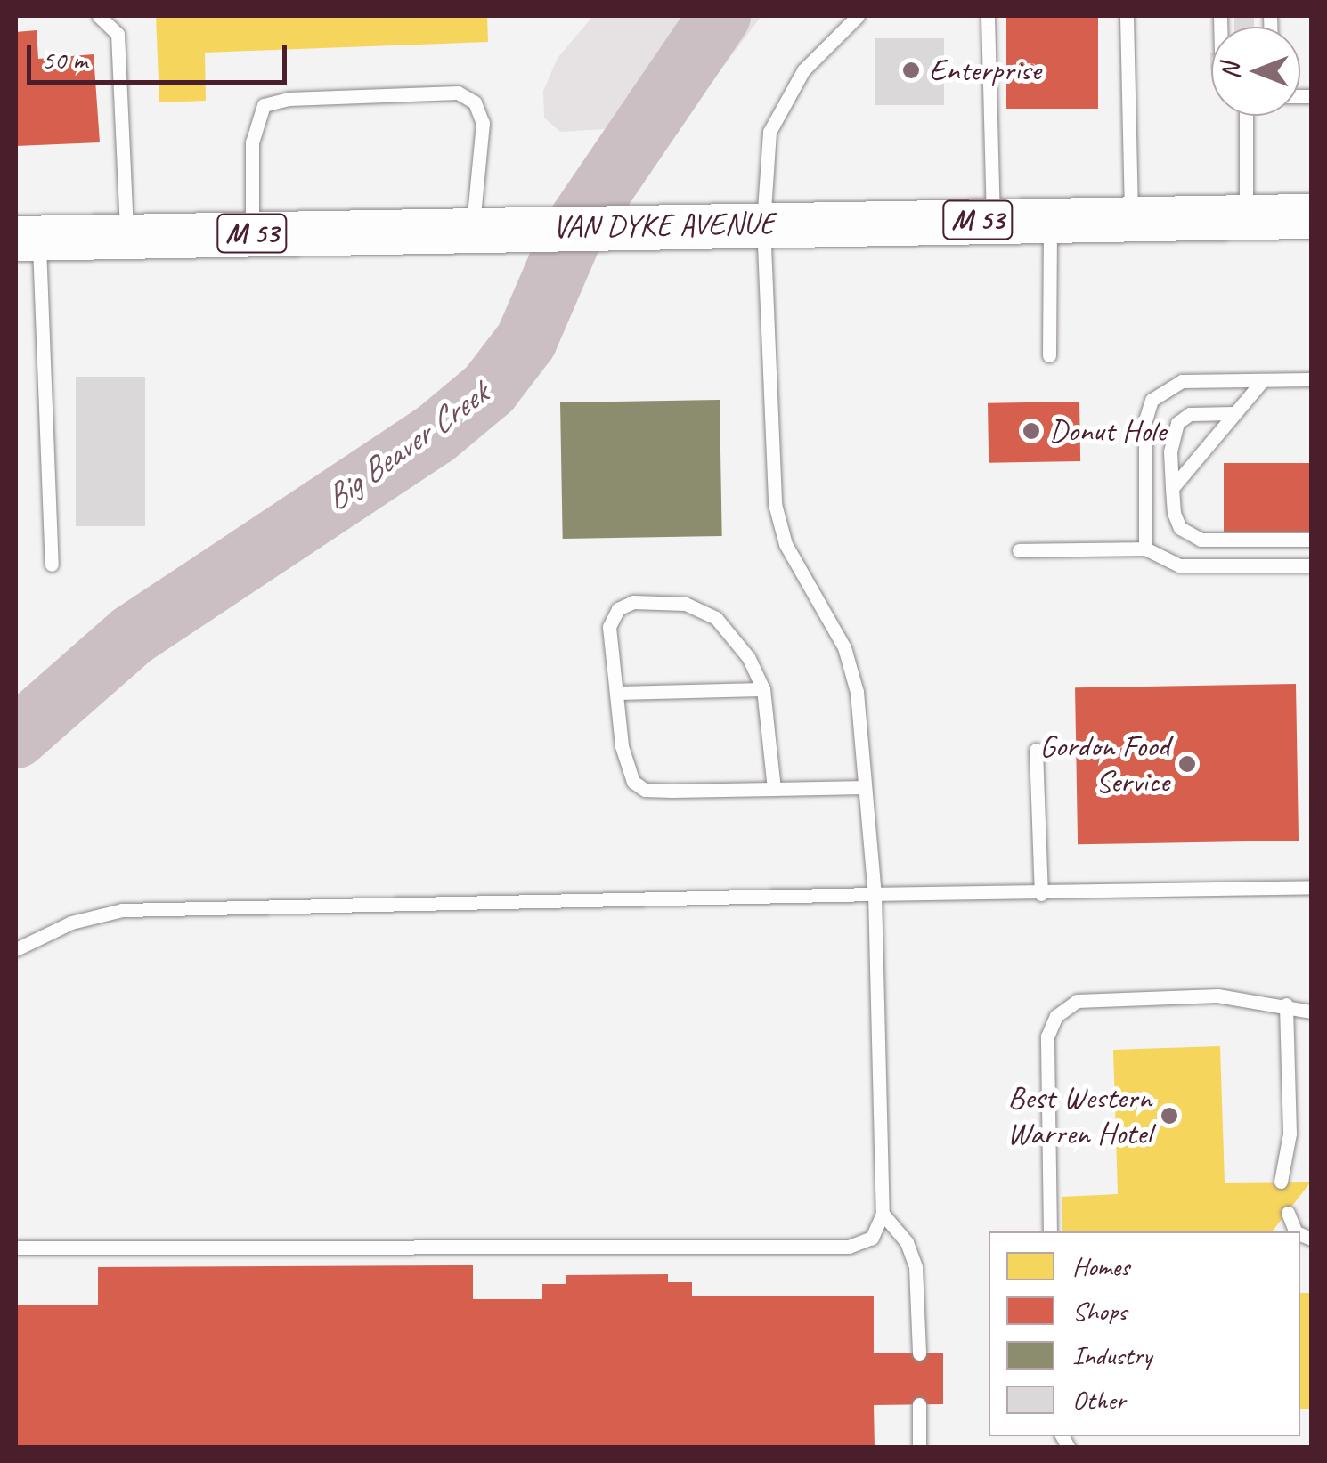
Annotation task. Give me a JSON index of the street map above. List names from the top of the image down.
{
  "streets": {
    "main road": ["M 53", "VAN DYKE AVENUE"]
  },
  "water": ["Big Beaver Creek"],
  "places": [
    "Enterprise",
    "Donut Hole",
    "Gordon Food Service",
    "Best Western Warren Hotel"
  ],
  "legend": [
    "Homes",
    "Shops",
    "Industry",
    "Other"
  ],
  "scale_bar": "50 m",
  "north": "left"
}
